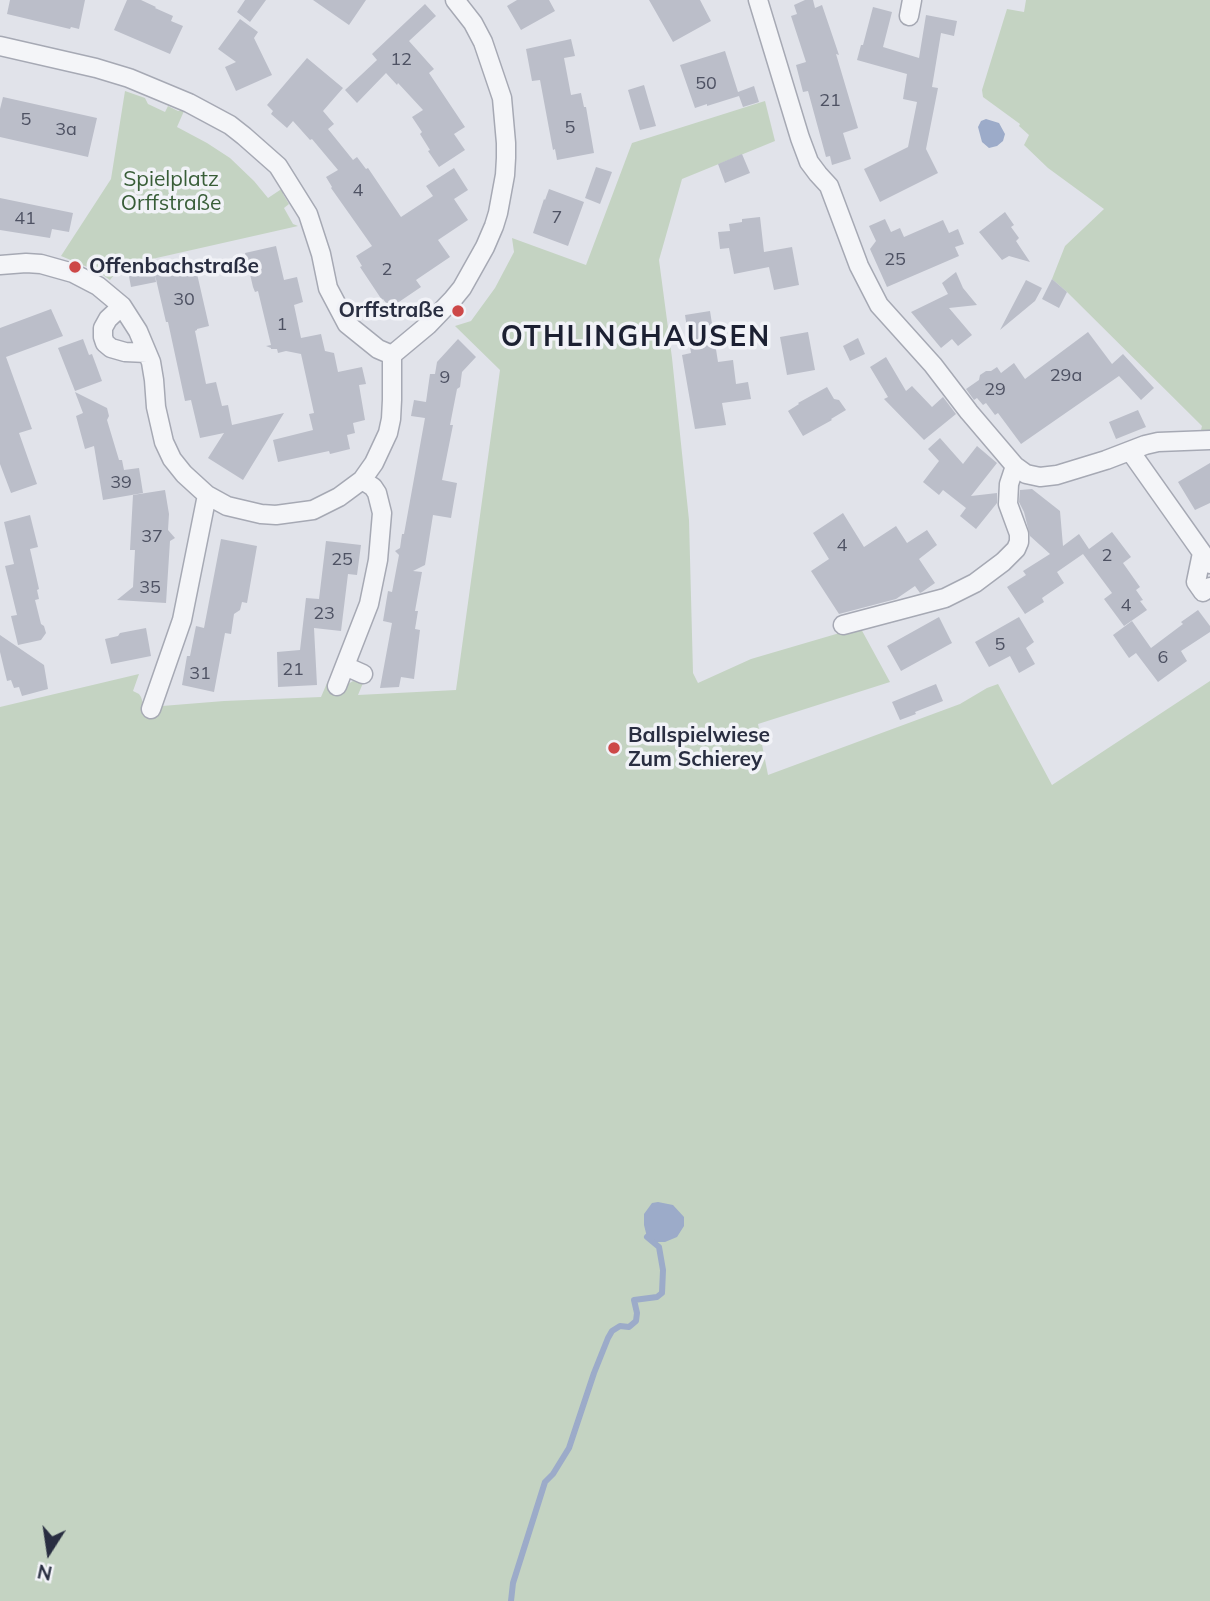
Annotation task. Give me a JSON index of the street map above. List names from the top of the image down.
{
  "districts": ["OTHLINGHAUSEN"],
  "parks": ["Spielplatz Orffstraße"],
  "places": ["Offenbachstraße", "Orffstraße", "Ballspielwiese Zum Schierey"],
  "house_numbers": [
    "12",
    "50",
    "21",
    "5",
    "5",
    "3a",
    "4",
    "7",
    "41",
    "25",
    "2",
    "30",
    "1",
    "29a",
    "9",
    "29",
    "39",
    "37",
    "4",
    "2",
    "25",
    "35",
    "4",
    "23",
    "5",
    "6",
    "21",
    "31"
  ],
  "north": "bottom"
}
